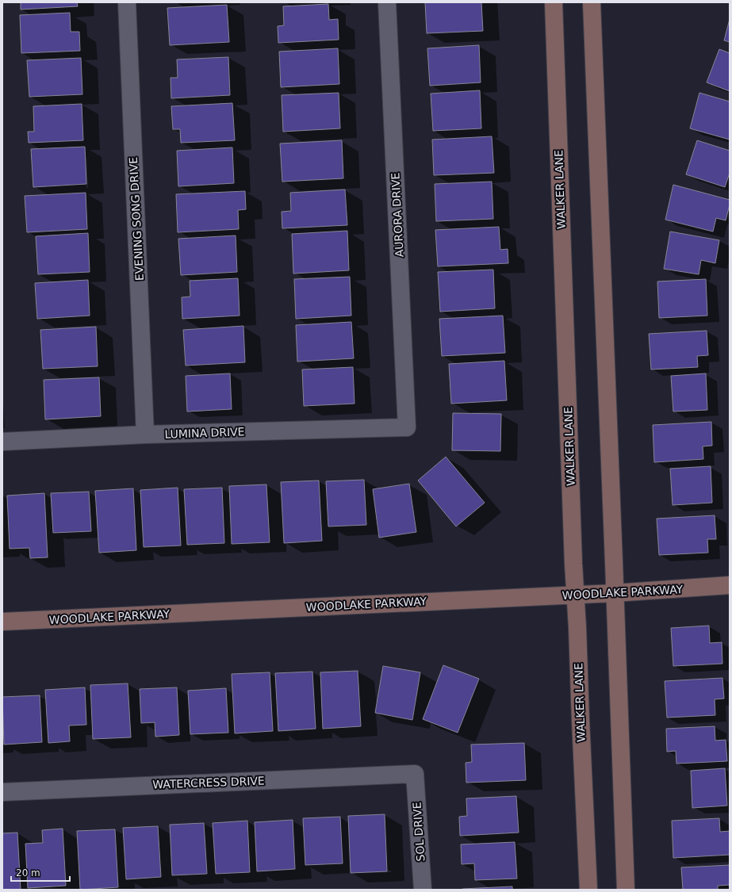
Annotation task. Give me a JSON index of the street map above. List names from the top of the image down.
{
  "streets": {
    "street": [
      "WALKER LANE",
      "AURORA DRIVE",
      "EVENING SONG DRIVE",
      "LUMINA DRIVE",
      "WOODLAKE PARKWAY",
      "WATERCRESS DRIVE",
      "SOL DRIVE"
    ]
  },
  "crossings": [
    ["WALKER LANE", "WOODLAKE PARKWAY"],
    ["AURORA DRIVE", "LUMINA DRIVE"],
    ["EVENING SONG DRIVE", "LUMINA DRIVE"],
    ["WATERCRESS DRIVE", "SOL DRIVE"]
  ],
  "scale_bar": "20 m"
}
